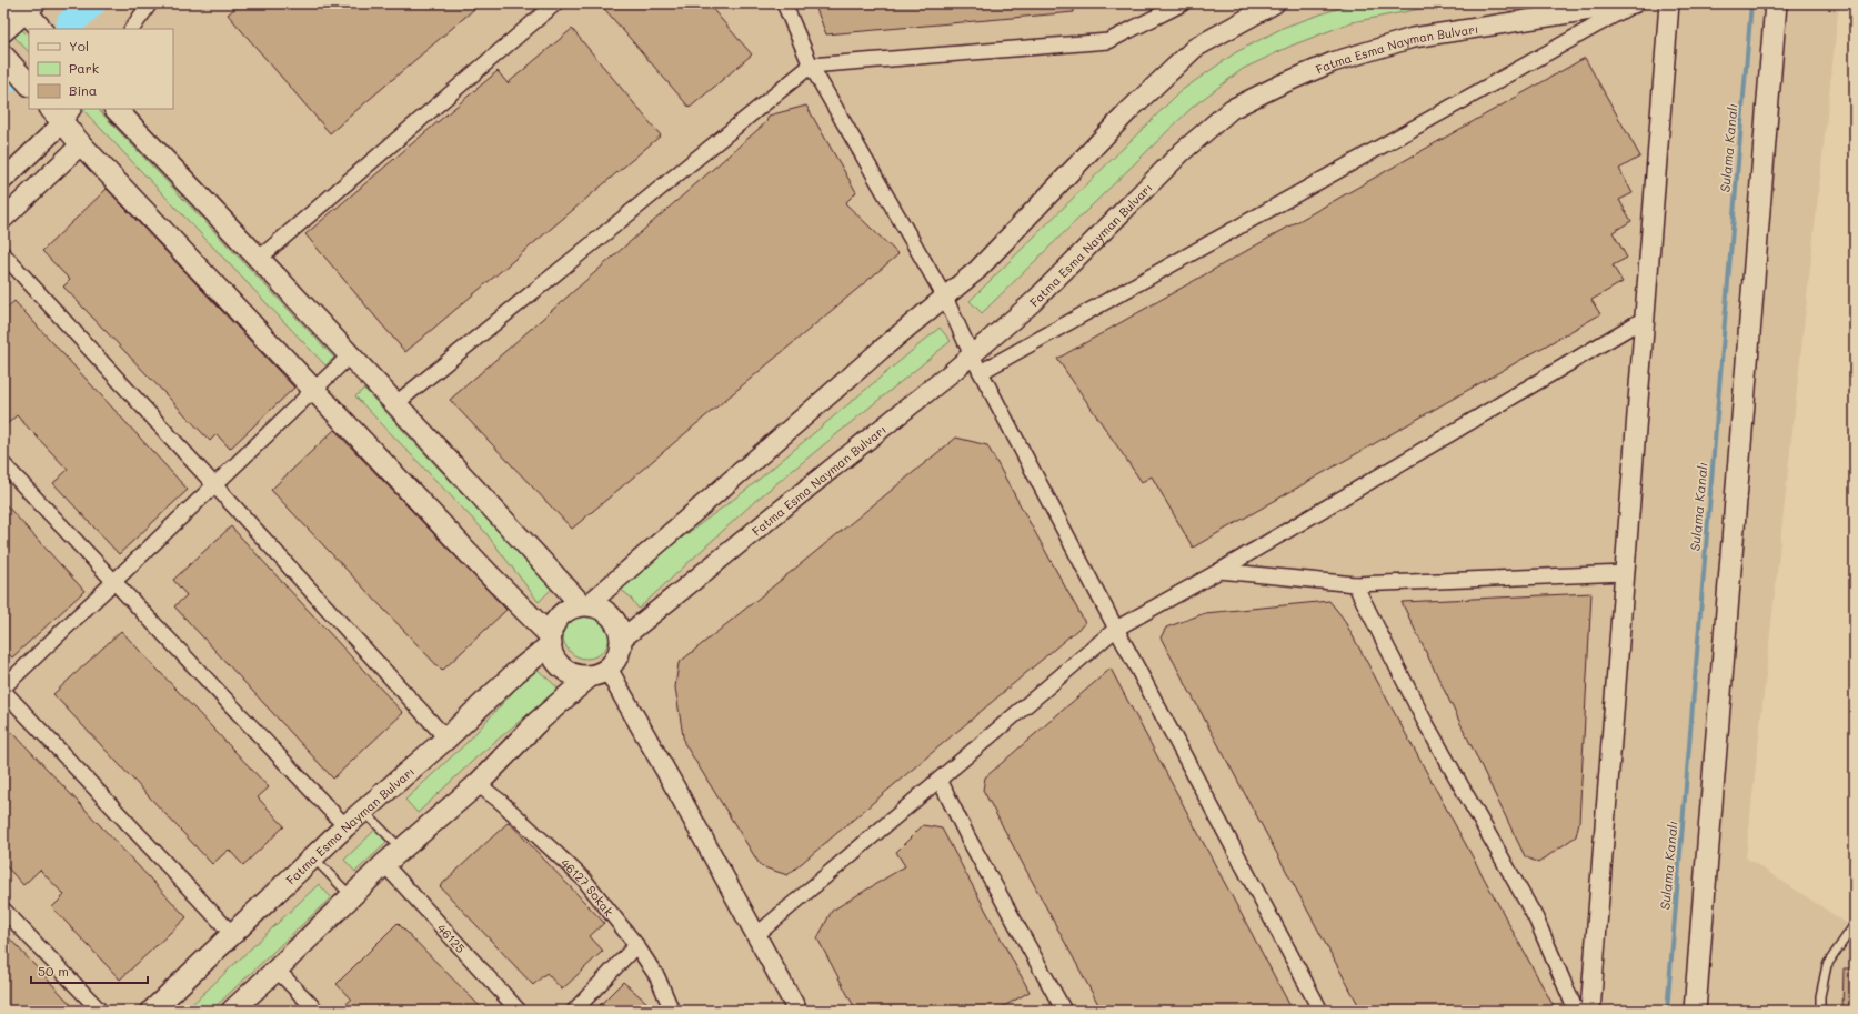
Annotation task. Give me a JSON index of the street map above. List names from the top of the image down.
{
  "streets": {
    "main road": ["Fatma Esma Nayman Bulvarı"],
    "street": ["46127 Sokak", "46125"]
  },
  "water": ["Sulama Kanalı"],
  "legend": ["Yol", "Park", "Bina"],
  "scale_bar": "50 m"
}
